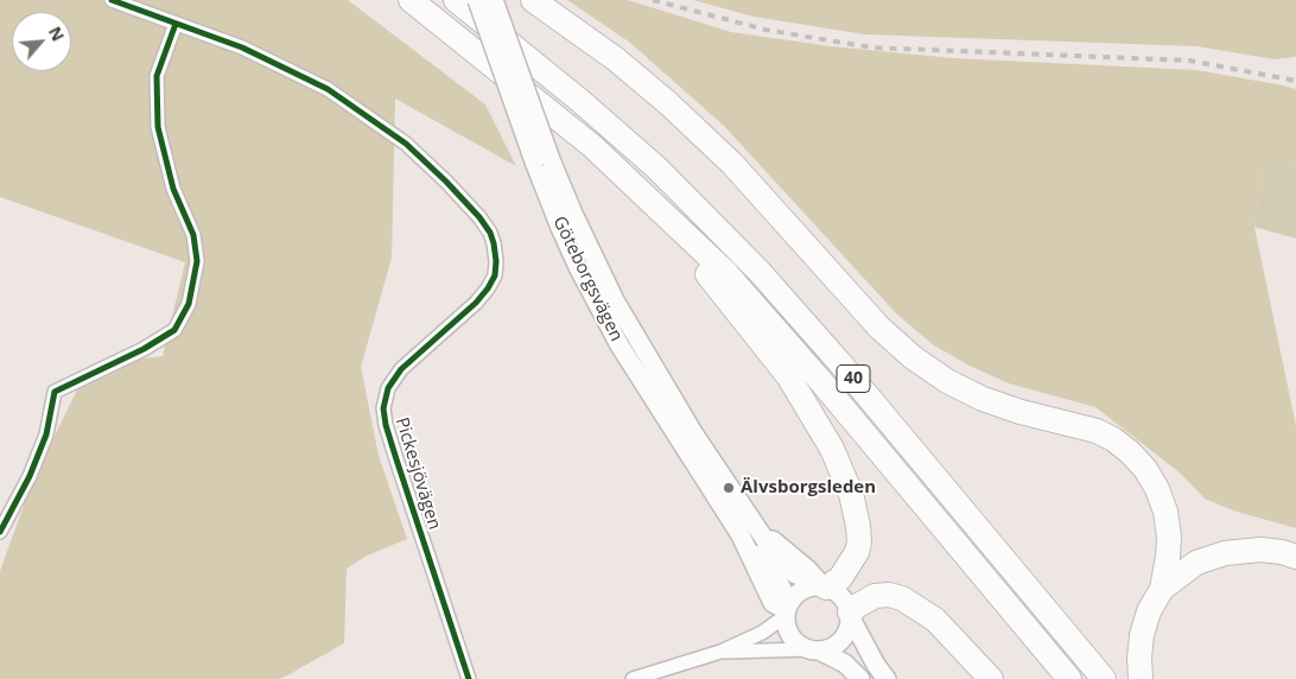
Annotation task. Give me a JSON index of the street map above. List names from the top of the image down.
{
  "streets": {
    "highway": ["40"],
    "main road": ["Göteborgsvägen"],
    "street": ["Pickesjövägen"]
  },
  "places": ["Älvsborgsleden"],
  "north": "top right"
}
